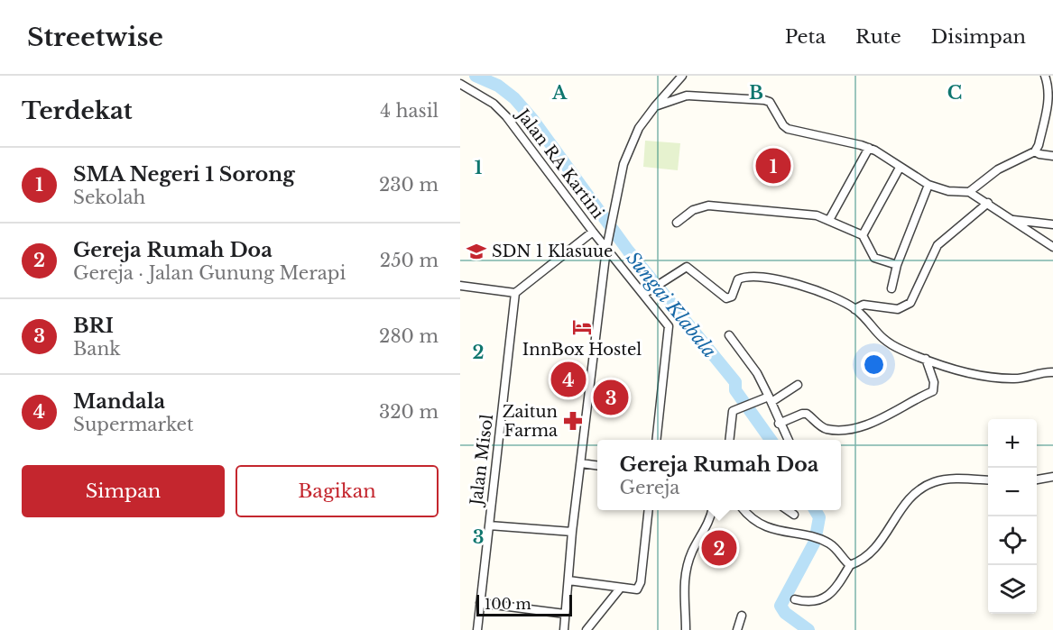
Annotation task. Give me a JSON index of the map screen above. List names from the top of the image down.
{
  "streets": {
    "street": ["Jalan RA Kartini", "Jalan Misol"]
  },
  "water": ["Sungai Klabala"],
  "places": {
    "school or university": ["SDN 1 Klasuue"],
    "hotel": ["InnBox Hostel"],
    "pharmacy": ["Zaitun Farma"]
  },
  "scale_bar": "100 m",
  "page": {
    "header": "Streetwise",
    "nav": ["Peta", "Rute", "Disimpan"],
    "heading": ["Terdekat", "4 hasil"],
    "list": [
      {
        "mark": "1",
        "name": "SMA Negeri 1 Sorong",
        "note": "Sekolah",
        "value": "230 m"
      },
      {
        "mark": "2",
        "name": "Gereja Rumah Doa",
        "note": "Gereja · Jalan Gunung Merapi",
        "value": "250 m"
      },
      {
        "mark": "3",
        "name": "BRI",
        "note": "Bank",
        "value": "280 m"
      },
      {
        "mark": "4",
        "name": "Mandala",
        "note": "Supermarket",
        "value": "320 m"
      }
    ],
    "pins": [
      "1",
      "4",
      "3",
      "2"
    ],
    "map_buttons": ["+", "−"],
    "popup": ["Gereja Rumah Doa", "Gereja"],
    "buttons": ["Simpan", "Bagikan"],
    "scale": "100 m"
  },
  "grid": {
    "columns": ["A", "B", "C"],
    "rows": ["1", "2", "3"]
  }
}
